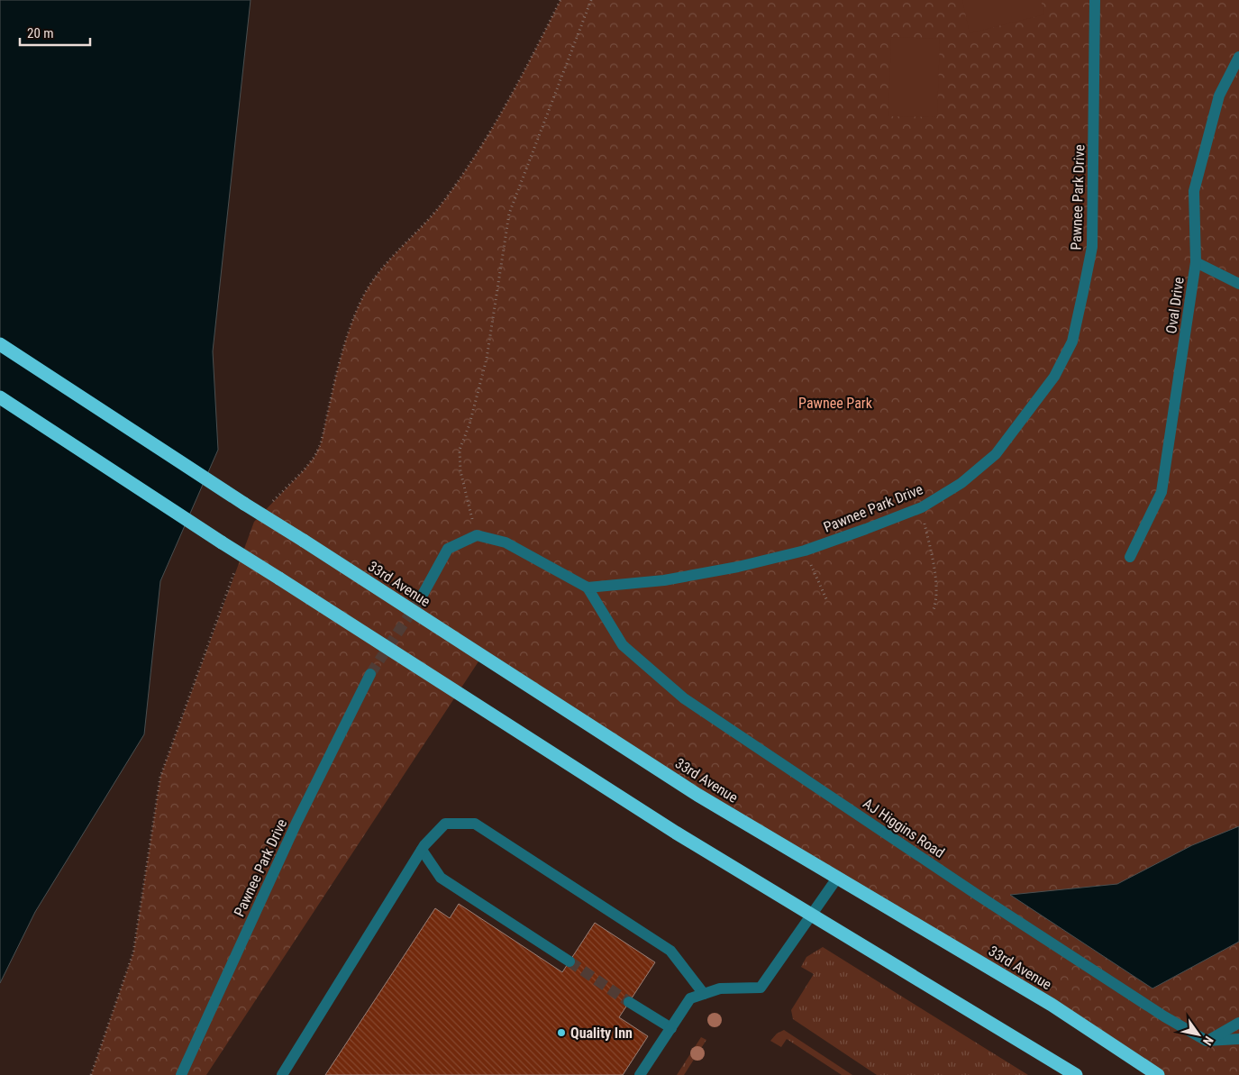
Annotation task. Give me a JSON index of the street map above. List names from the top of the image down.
{
  "streets": {
    "highway": ["33rd Avenue"],
    "street": ["Pawnee Park Drive", "Oval Drive", "AJ Higgins Road"]
  },
  "crossings": [
    ["Pawnee Park Drive", "AJ Higgins Road"]
  ],
  "parks": ["Pawnee Park"],
  "places": ["Quality Inn"],
  "scale_bar": "20 m",
  "north": "bottom right"
}
